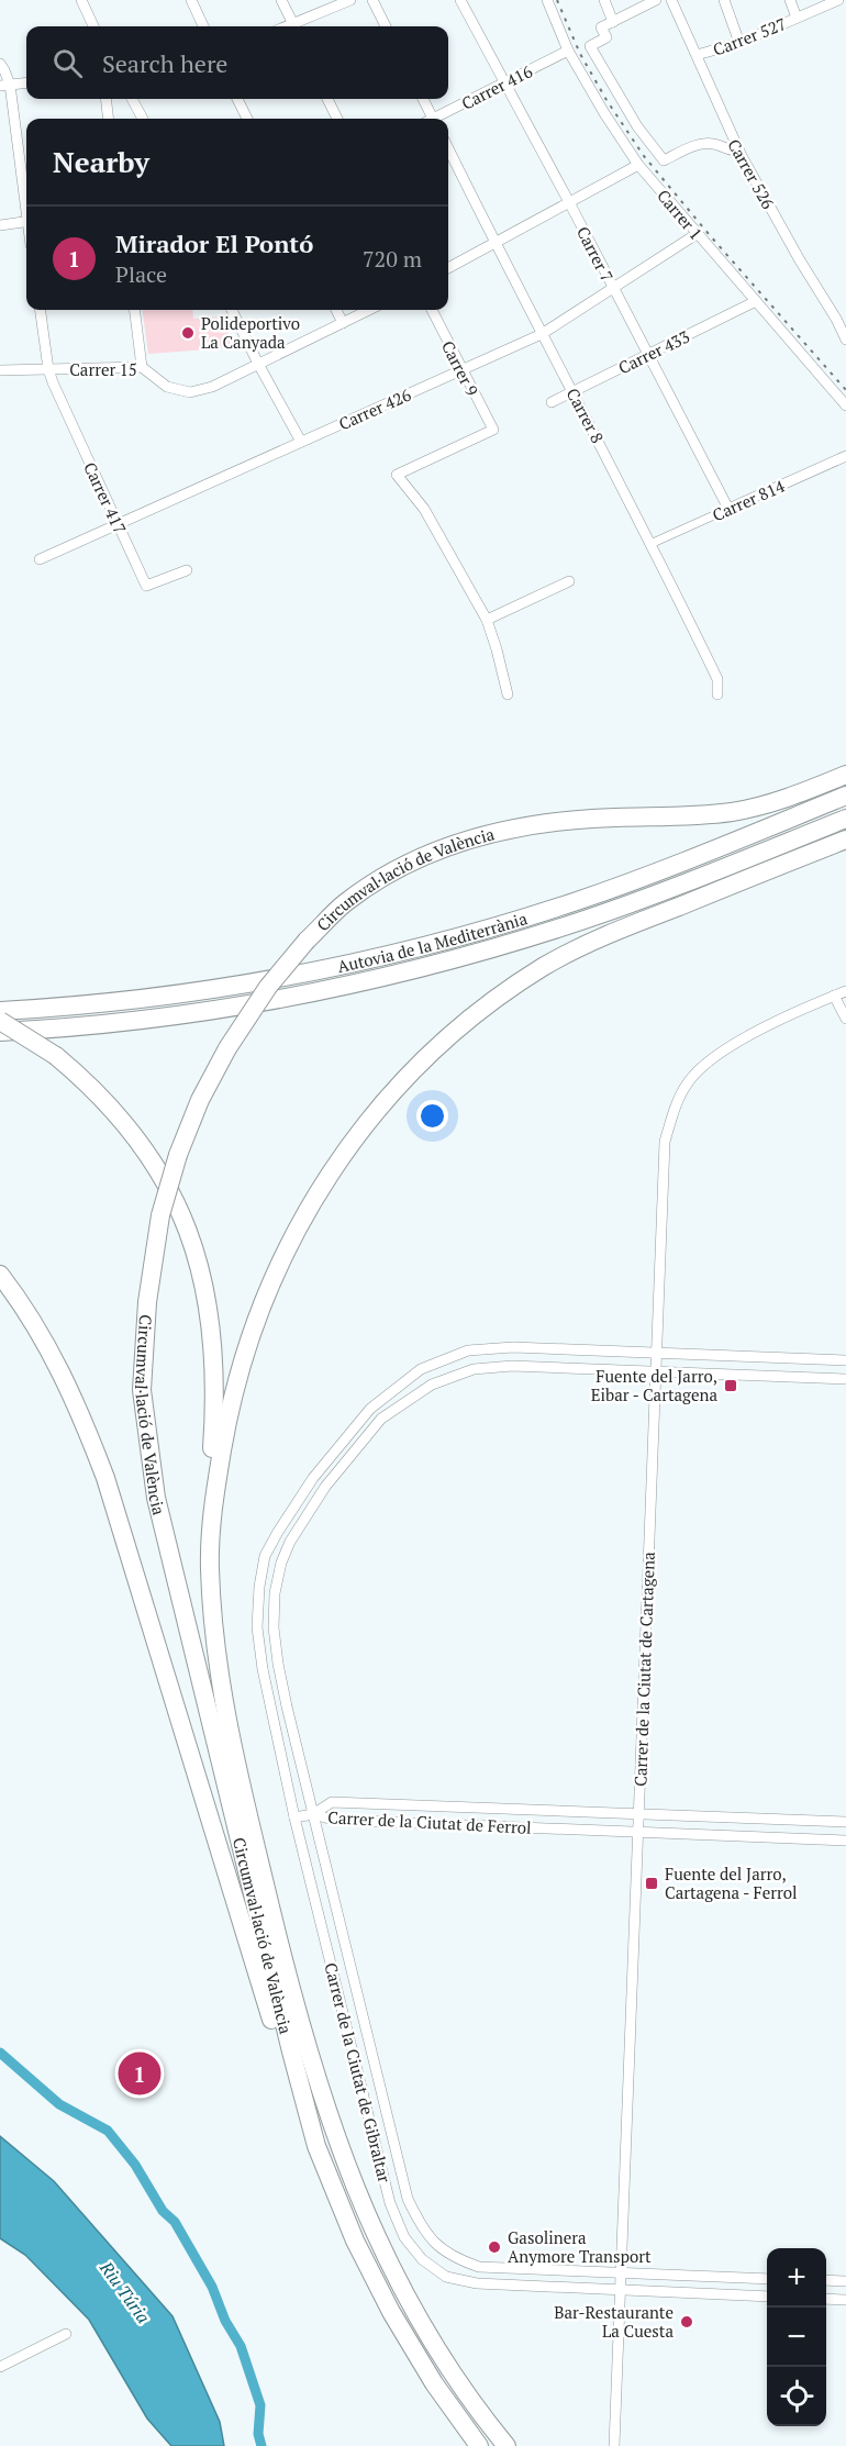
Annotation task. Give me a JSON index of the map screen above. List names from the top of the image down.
{
  "streets": {
    "highway": ["Circumval·lació de València", "Autovia de la Mediterrània"],
    "street": [
      "Carrer 527",
      "Carrer 416",
      "Carrer 526",
      "Carrer 1",
      "Carrer 7",
      "Carrer 433",
      "Carrer 9",
      "Carrer 15",
      "Carrer 426",
      "Carrer 8",
      "Carrer 417",
      "Carrer 814",
      "Carrer de la Ciutat de Cartagena",
      "Carrer de la Ciutat de Ferrol",
      "Carrer de la Ciutat de Gibraltar"
    ]
  },
  "crossings": [
    ["Carrer 527", "Carrer 526"],
    ["Carrer 416", "Carrer 1"],
    ["Carrer 416", "Carrer 7"],
    ["Carrer 1", "Carrer 433"],
    ["Carrer 1", "Carrer 426"],
    ["Carrer 7", "Carrer 433"],
    ["Carrer 7", "Carrer 426"],
    ["Carrer 7", "Carrer 814"],
    ["Carrer 433", "Carrer 8"],
    ["Carrer 9", "Carrer 426"],
    ["Carrer 15", "Carrer 417"],
    ["Carrer 426", "Carrer 8"],
    ["Carrer 426", "Carrer 417"],
    ["Carrer 8", "Carrer 814"],
    ["Carrer de la Ciutat de Cartagena", "Carrer de la Ciutat de Ferrol"],
    ["Carrer de la Ciutat de Cartagena", "Carrer de la Ciutat de Gibraltar"],
    ["Carrer de la Ciutat de Ferrol", "Carrer de la Ciutat de Gibraltar"]
  ],
  "water": ["Riu Túria"],
  "places": {
    "other": ["Polideportivo La Canyada", "Gasolinera Anymore Transport", "Bar-Restaurante La Cuesta"],
    "transit": ["Fuente del Jarro, Eibar - Cartagena", "Fuente del Jarro, Cartagena - Ferrol"]
  },
  "page": {
    "search": "Search here",
    "heading": "Nearby",
    "list": [
      {
        "mark": "1",
        "name": "Mirador El Pontó",
        "note": "Place",
        "value": "720 m"
      }
    ],
    "pins": "1",
    "map_buttons": ["+", "−"]
  }
}
